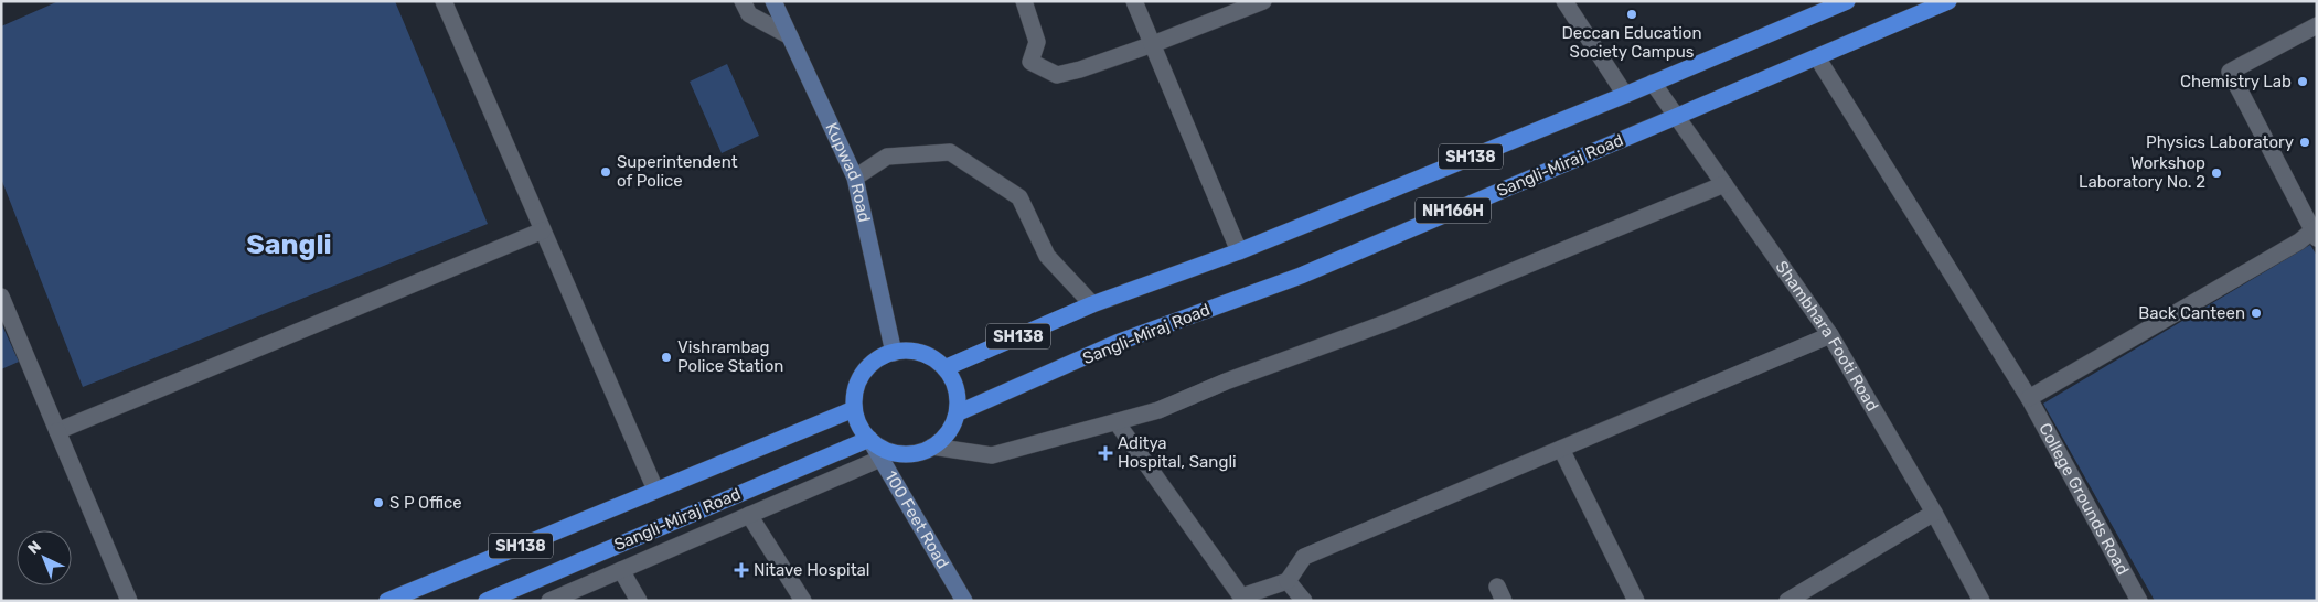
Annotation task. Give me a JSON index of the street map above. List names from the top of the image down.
{
  "streets": {
    "highway": ["SH138", "Sangli-Miraj Road", "NH166H"],
    "main road": ["Kupwad Road", "100 Feet Road"],
    "street": ["Shambhara Footi Road", "College Grounds Road"]
  },
  "crossings": [
    ["SH138", "Sangli-Miraj Road"],
    ["SH138", "Kupwad Road"],
    ["SH138", "Shambhara Footi Road"],
    ["SH138", "100 Feet Road"],
    ["Sangli-Miraj Road", "Kupwad Road"],
    ["Sangli-Miraj Road", "Shambhara Footi Road"],
    ["Sangli-Miraj Road", "College Grounds Road"],
    ["Sangli-Miraj Road", "100 Feet Road"],
    ["Kupwad Road", "100 Feet Road"]
  ],
  "districts": ["Sangli"],
  "places": {
    "other": [
      "Deccan Education Society Campus",
      "Chemistry Lab",
      "Physics Laboratory",
      "Superintendent of Police",
      "Workshop Laboratory No. 2",
      "Back Canteen",
      "Vishrambag Police Station",
      "S P Office"
    ],
    "health": ["Aditya Hospital, Sangli", "Nitave Hospital"]
  },
  "north": "top left"
}
